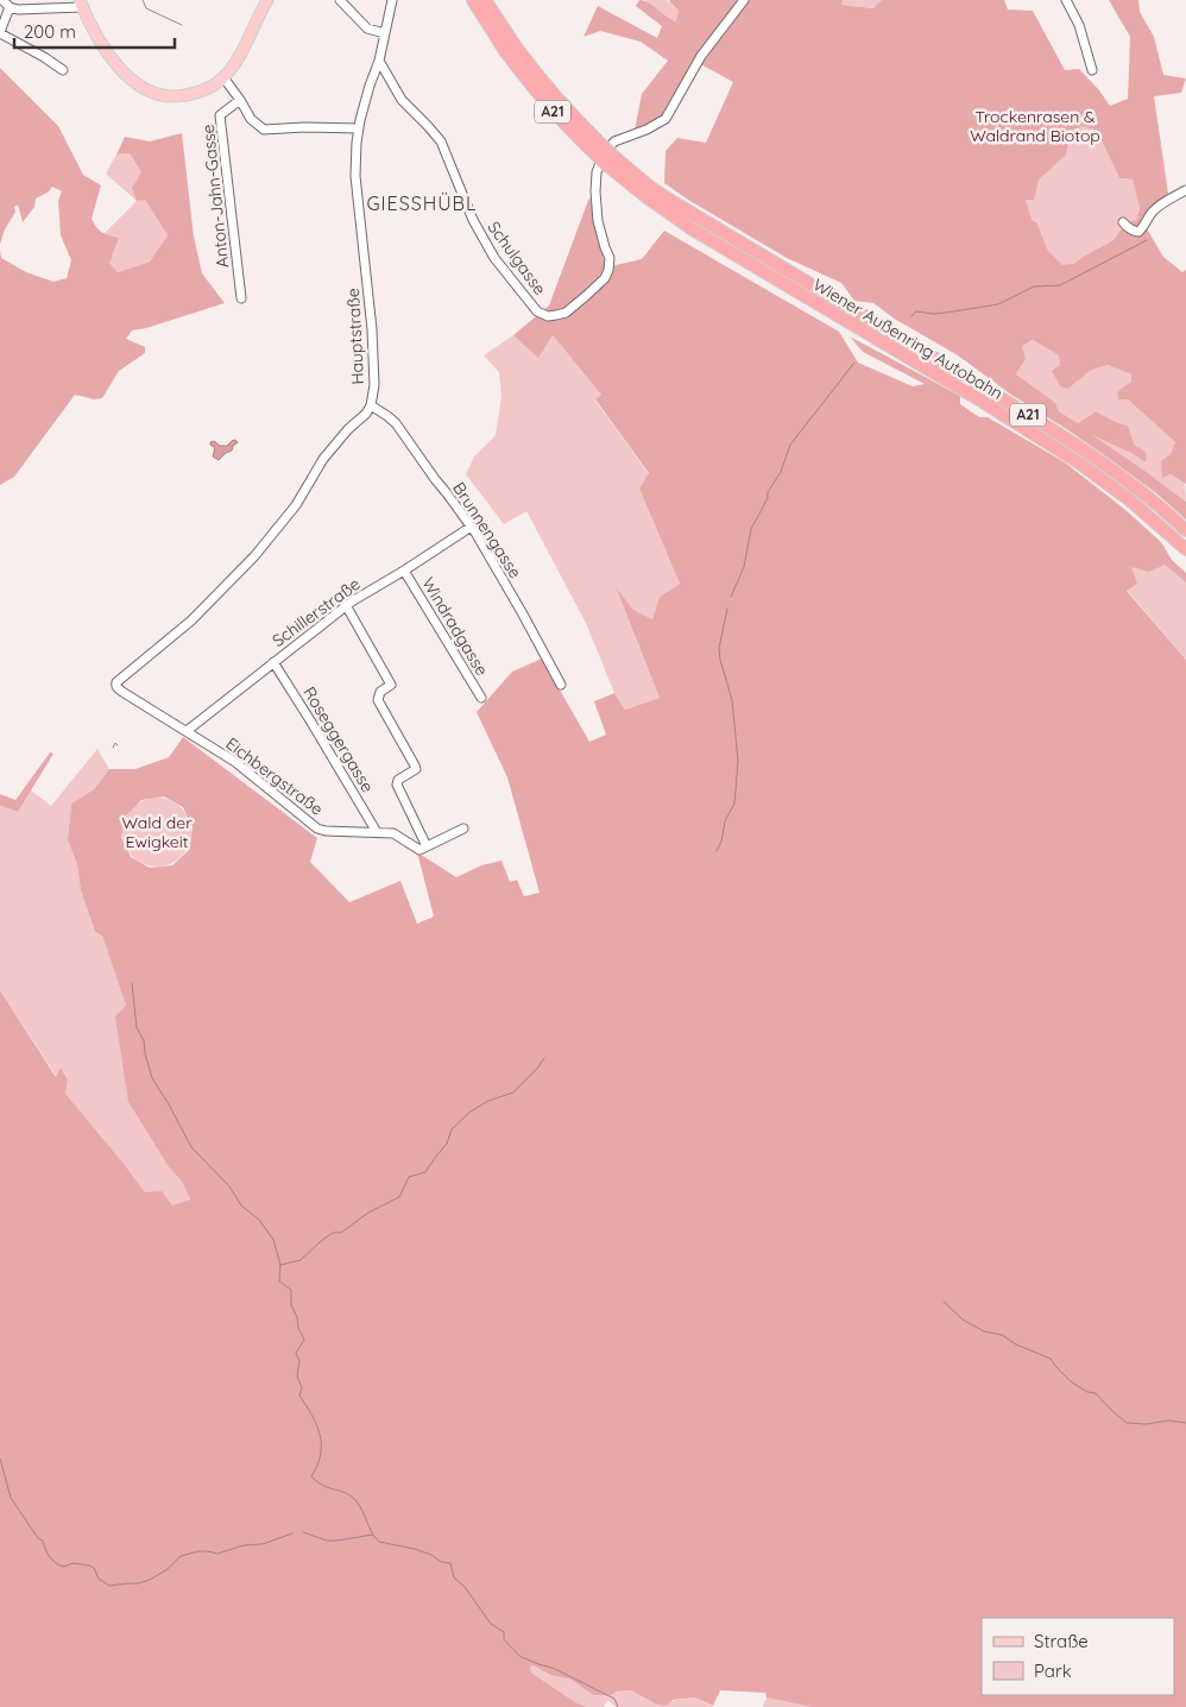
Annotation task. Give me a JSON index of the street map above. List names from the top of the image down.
{
  "streets": {
    "highway": ["A21", "Wiener Außenring Autobahn"],
    "street": [
      "Anton-Jahn-Gasse",
      "Schulgasse",
      "Hauptstraße",
      "Brunnengasse",
      "Schillerstraße",
      "Windradgasse",
      "Roseggergasse",
      "Eichbergstraße"
    ]
  },
  "crossings": [
    ["A21", "Wiener Außenring Autobahn"],
    ["Schulgasse", "Hauptstraße"],
    ["Hauptstraße", "Brunnengasse"],
    ["Hauptstraße", "Eichbergstraße"],
    ["Brunnengasse", "Schillerstraße"],
    ["Schillerstraße", "Windradgasse"],
    ["Schillerstraße", "Roseggergasse"],
    ["Schillerstraße", "Eichbergstraße"],
    ["Roseggergasse", "Eichbergstraße"]
  ],
  "districts": ["GIESSHÜBL"],
  "parks": ["Trockenrasen & Waldrand Biotop", "Wald der Ewigkeit"],
  "legend": ["Straße", "Park"],
  "scale_bar": "200 m"
}
